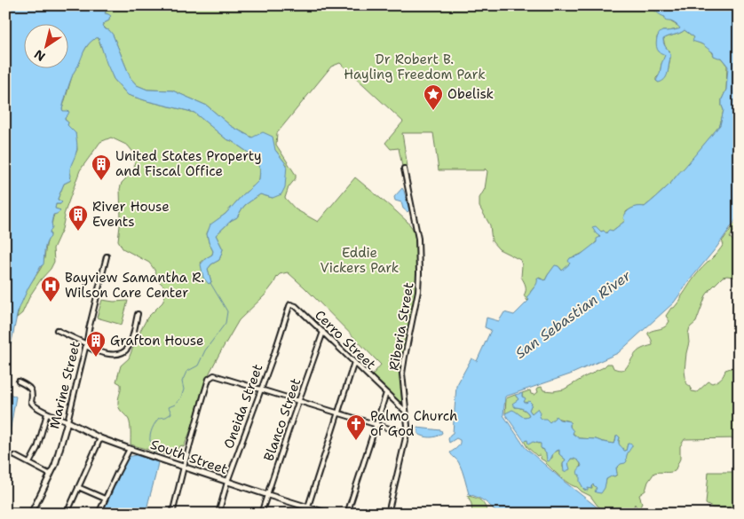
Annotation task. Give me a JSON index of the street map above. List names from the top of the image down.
{
  "streets": {
    "street": [
      "Riberia Street",
      "Cerro Street",
      "Marine Street",
      "Oneida Street",
      "Blanco Street",
      "South Street"
    ]
  },
  "crossings": [
    ["Riberia Street", "Cerro Street"],
    ["Cerro Street", "Oneida Street"],
    ["Cerro Street", "Blanco Street"],
    ["Marine Street", "South Street"],
    ["Oneida Street", "South Street"],
    ["Blanco Street", "South Street"]
  ],
  "water": ["San Sebastian River"],
  "parks": ["Dr Robert B. Hayling Freedom Park", "Eddie Vickers Park"],
  "places": {
    "place": ["Obelisk"],
    "building": ["United States Property and Fiscal Office", "River House Events", "Grafton House"],
    "hospital": ["Bayview Samantha R. Wilson Care Center"],
    "church": ["Palmo Church of God"]
  },
  "north": "bottom left"
}
